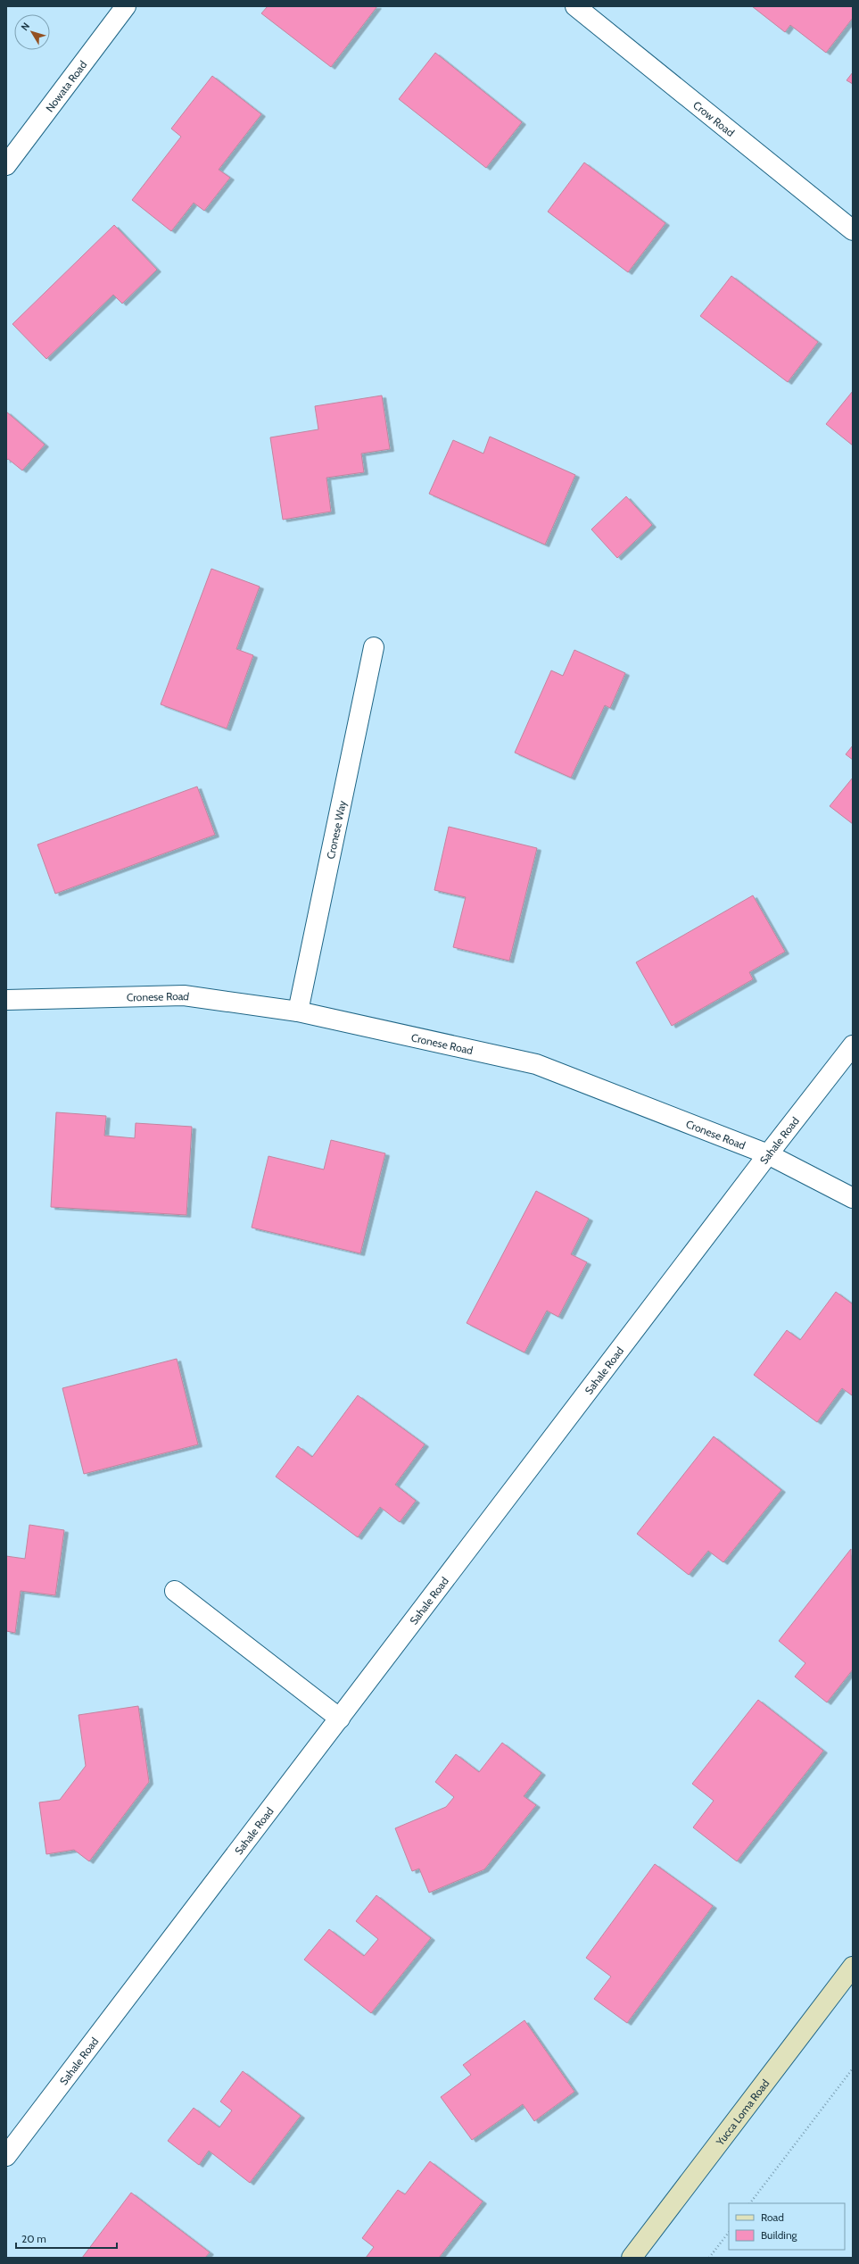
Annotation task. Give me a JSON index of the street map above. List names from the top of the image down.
{
  "streets": {
    "main road": ["Yucca Loma Road"],
    "street": [
      "Nowata Road",
      "Crow Road",
      "Cronese Way",
      "Cronese Road",
      "Sahale Road"
    ]
  },
  "crossings": [
    ["Cronese Way", "Cronese Road"],
    ["Cronese Road", "Sahale Road"]
  ],
  "legend": ["Road", "Building"],
  "scale_bar": "20 m",
  "north": "top left"
}
